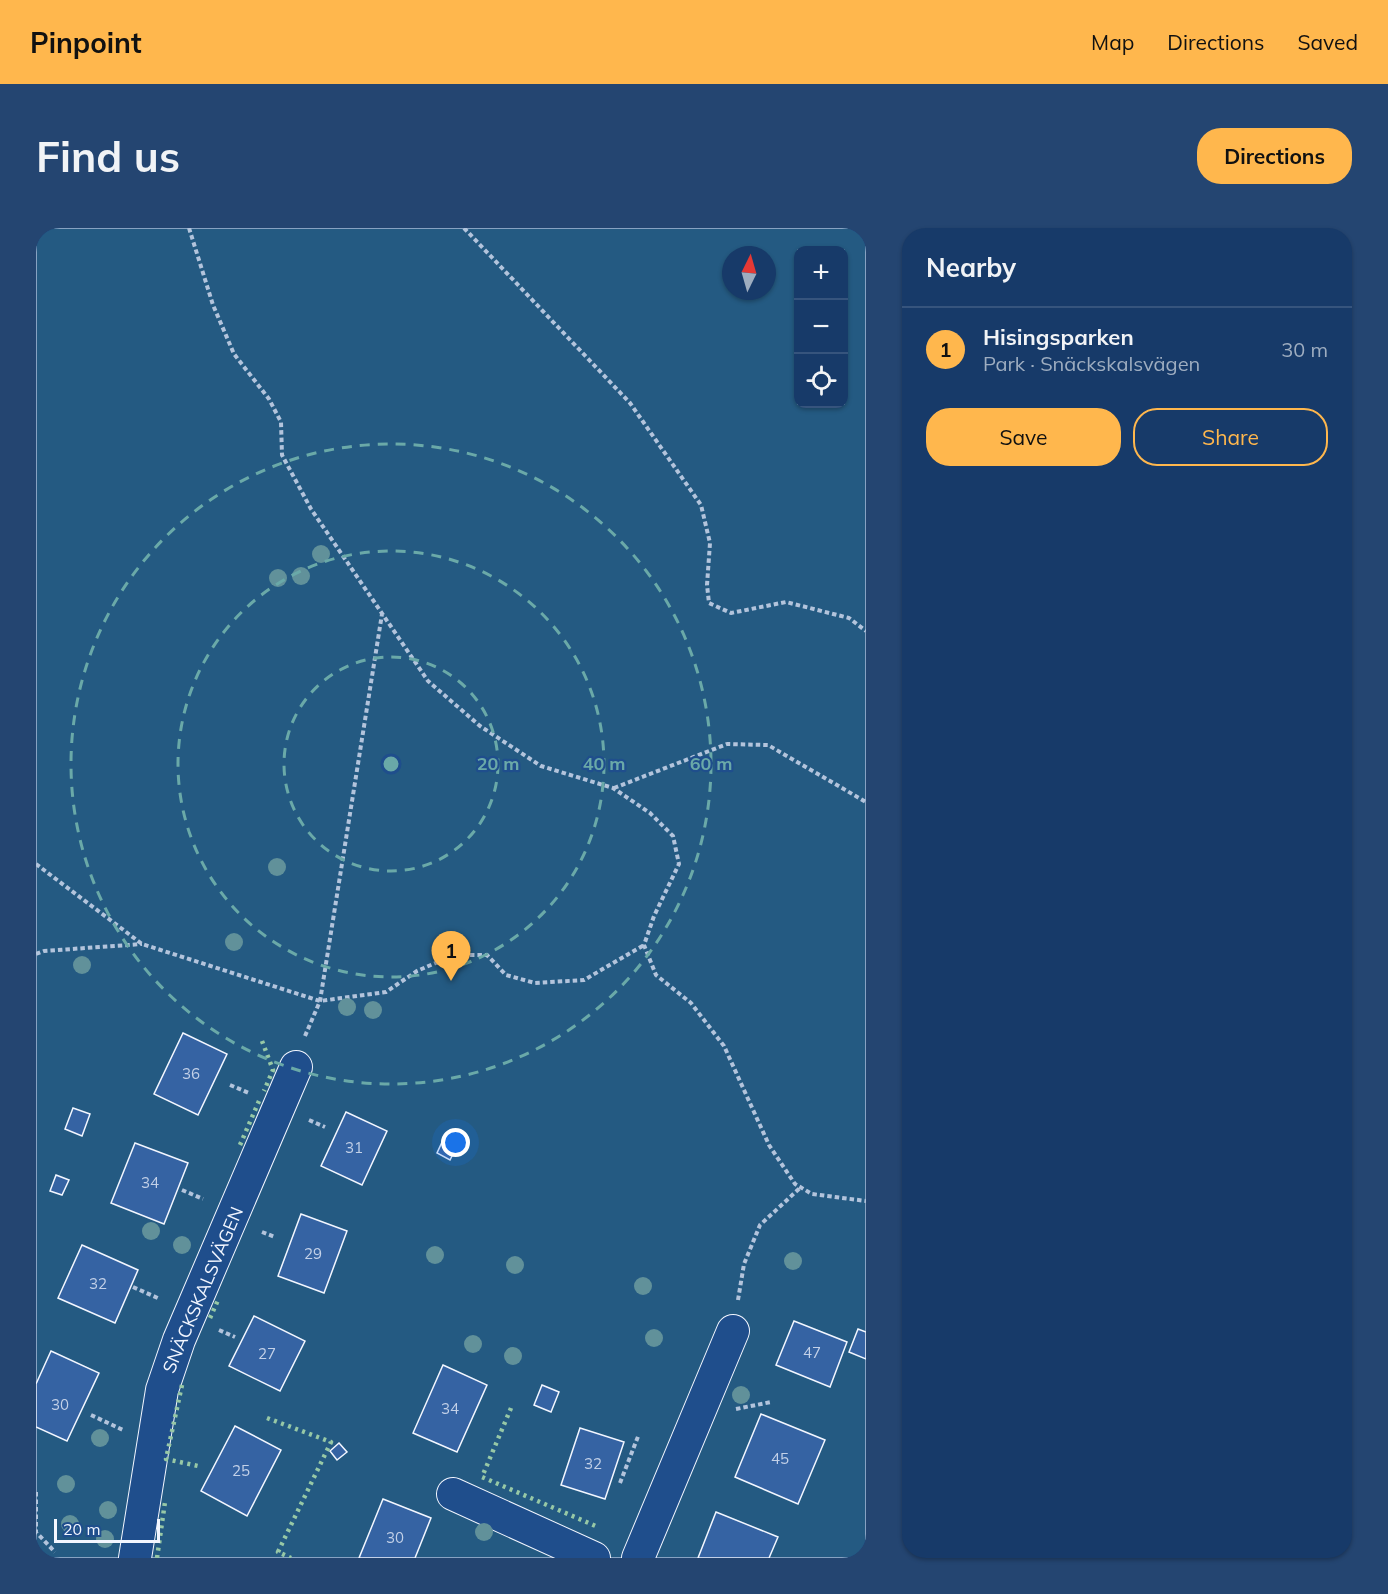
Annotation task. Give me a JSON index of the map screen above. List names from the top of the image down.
{
  "streets": {
    "street": ["SNÄCKSKALSVÄGEN"]
  },
  "house_numbers": [
    "36",
    "31",
    "34",
    "29",
    "32",
    "47",
    "27",
    "30",
    "34",
    "45",
    "32",
    "25",
    "30"
  ],
  "scale_bar": "20 m",
  "north": "top",
  "page": {
    "header": "Pinpoint",
    "nav": ["Map", "Directions", "Saved"],
    "buttons": [
      "Directions",
      ["Save", "Share"]
    ],
    "title": "Find us",
    "heading": "Nearby",
    "map_buttons": ["+", "−"],
    "list": [
      {
        "mark": "1",
        "name": "Hisingsparken",
        "note": "Park · Snäckskalsvägen",
        "value": "30 m"
      }
    ],
    "pins": "1",
    "scale": "20 m"
  },
  "rings": ["20 m", "40 m", "60 m"]
}
